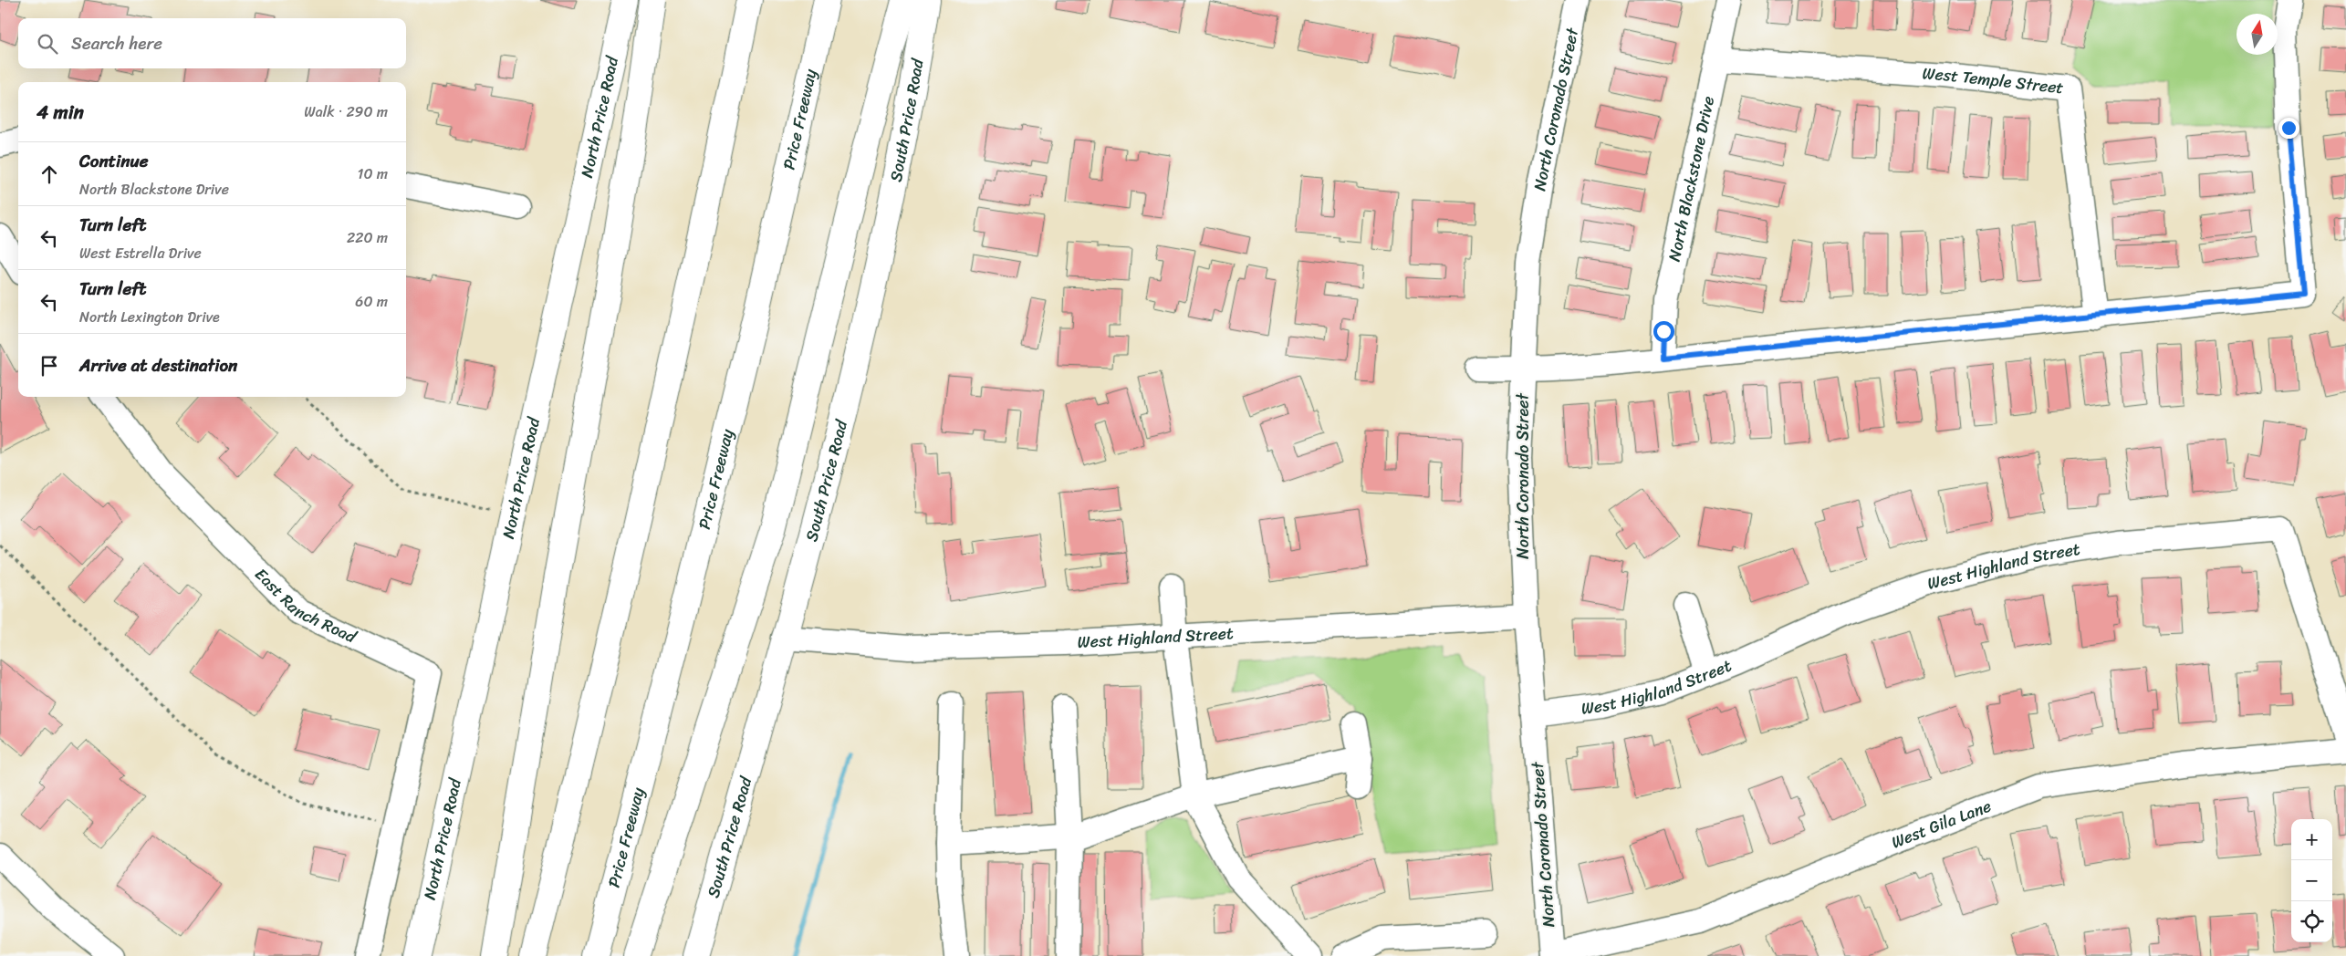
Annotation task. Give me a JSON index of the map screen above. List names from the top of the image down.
{
  "streets": {
    "main road": ["North Price Road", "Price Freeway", "South Price Road"],
    "street": [
      "West Temple Street",
      "North Coronado Street",
      "North Blackstone Drive",
      "West Highland Street",
      "East Ranch Road",
      "West Gila Lane"
    ]
  },
  "crossings": [
    ["West Temple Street", "North Blackstone Drive"],
    ["North Coronado Street", "West Highland Street"],
    ["North Coronado Street", "West Gila Lane"],
    ["South Price Road", "West Highland Street"]
  ],
  "north": "top",
  "page": {
    "search": "Search here",
    "heading": ["4 min", "Walk · 290 m"],
    "list": [
      ["Continue", "North Blackstone Drive", "10 m"],
      ["Turn left", "West Estrella Drive", "220 m"],
      ["Turn left", "North Lexington Drive", "60 m"],
      "Arrive at destination"
    ],
    "map_buttons": ["+", "−"]
  }
}
